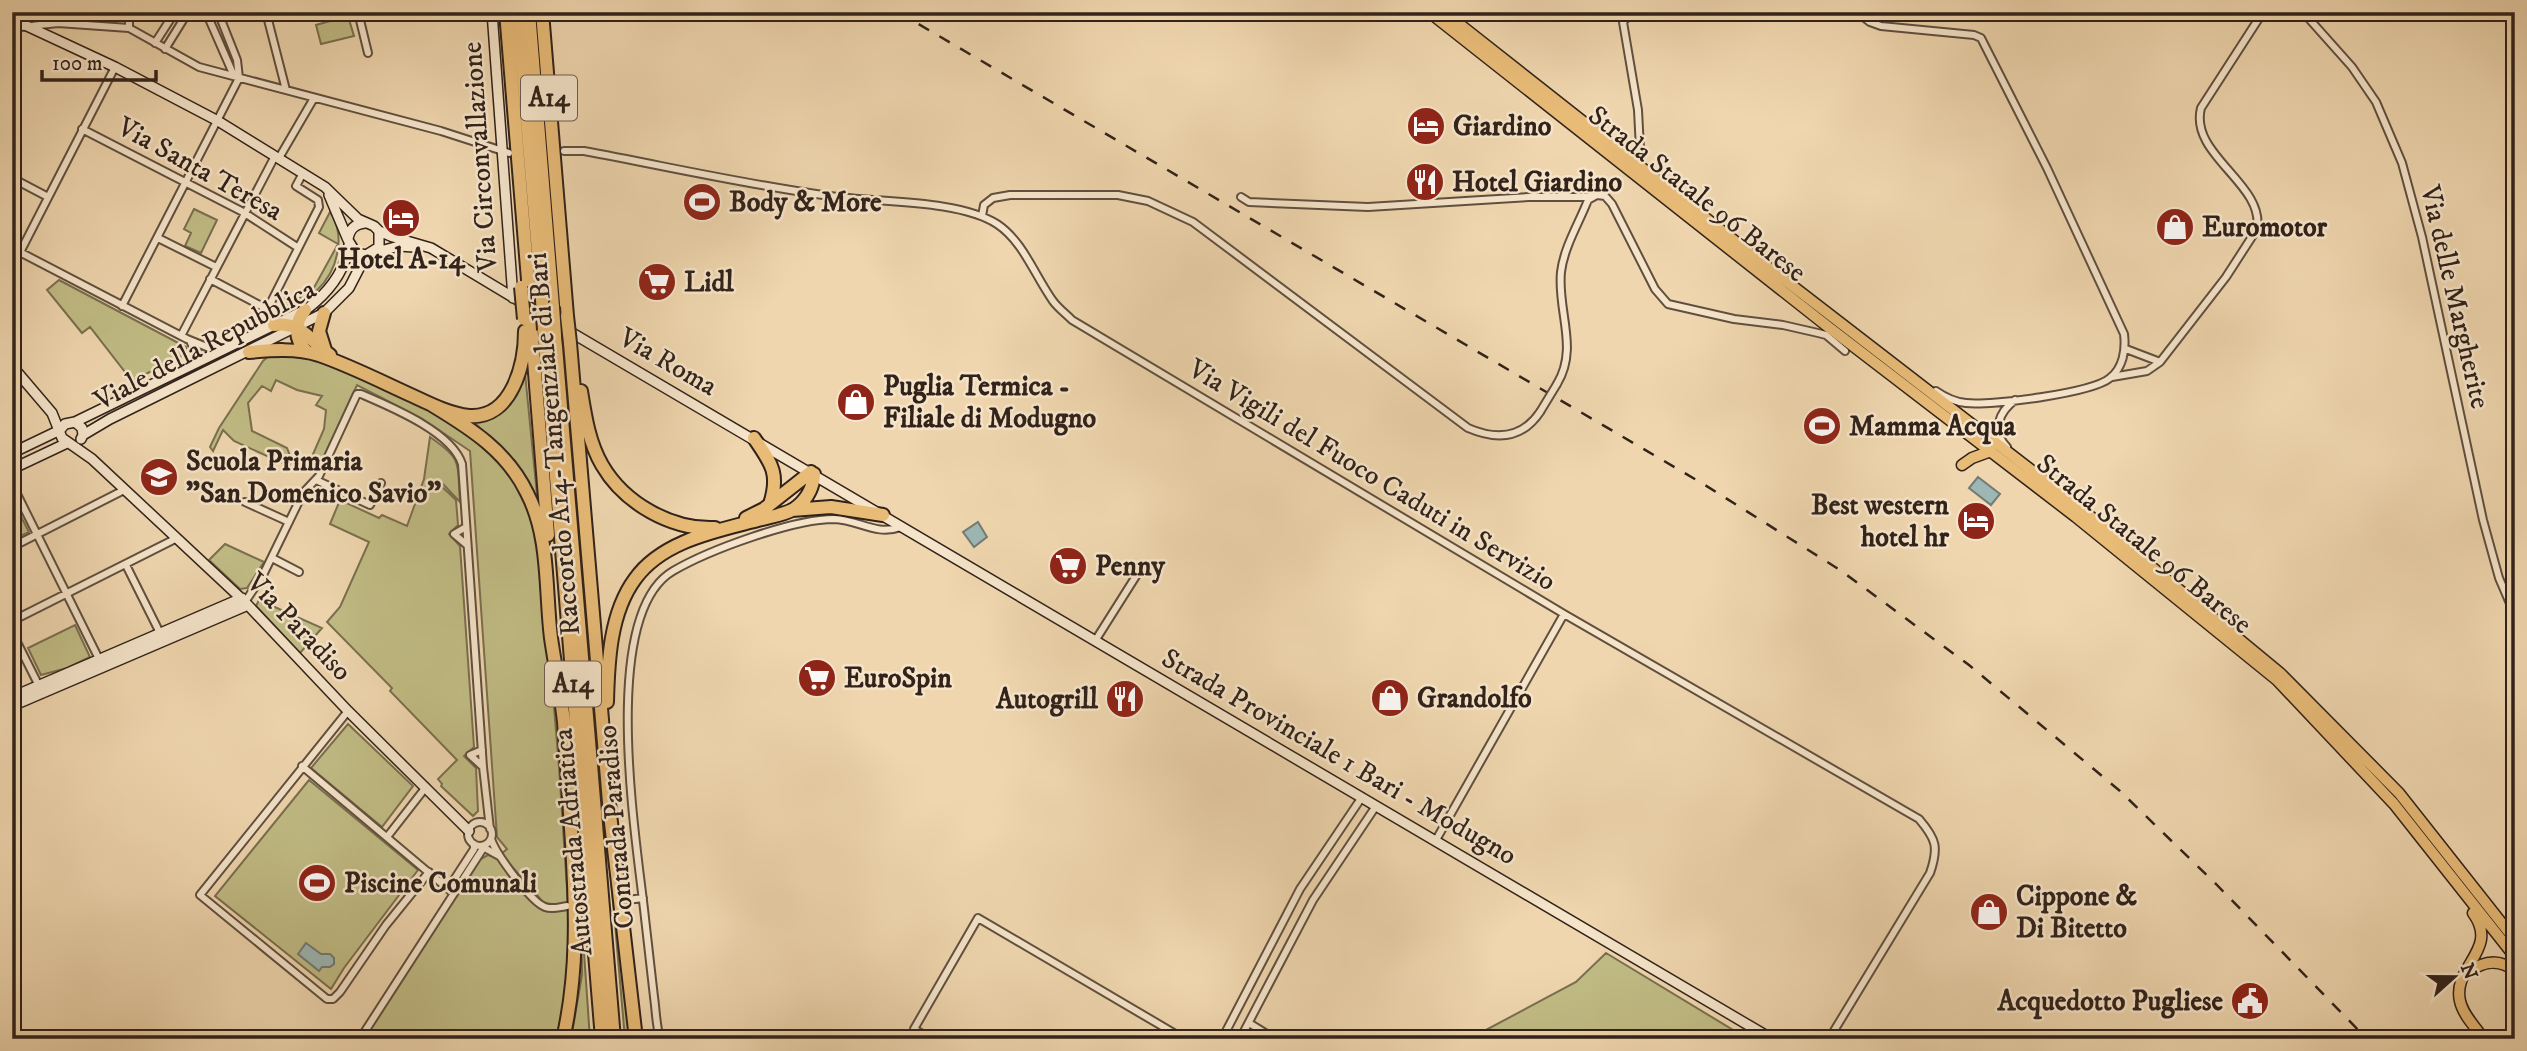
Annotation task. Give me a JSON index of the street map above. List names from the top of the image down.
{
  "streets": {
    "highway": ["A14", "Raccordo A14-Tangenziale di Bari", "Autostrada Adriatica"],
    "main road": ["Strada Statale 96 Barese"],
    "street": [
      "Via Circonvallazione",
      "Via Santa Teresa",
      "Via delle Margherite",
      "Viale della Repubblica",
      "Via Roma",
      "Via Vigili del Fuoco Caduti in Servizio",
      "Via Paradiso",
      "Strada Provinciale 1 Bari - Modugno",
      "Contrada Paradiso"
    ]
  },
  "crossings": [
    ["Via Circonvallazione", "Viale della Repubblica"],
    ["Via Circonvallazione", "Via Roma"],
    ["Via Circonvallazione", "Raccordo A14-Tangenziale di Bari"],
    ["Viale della Repubblica", "Via Roma"],
    ["Viale della Repubblica", "Raccordo A14-Tangenziale di Bari"],
    ["Viale della Repubblica", "Via Paradiso"],
    ["Via Roma", "Raccordo A14-Tangenziale di Bari"],
    ["Via Roma", "Strada Provinciale 1 Bari - Modugno"],
    ["Strada Provinciale 1 Bari - Modugno", "Contrada Paradiso"]
  ],
  "places": {
    "hotel": ["Giardino", "Hotel A-14", "Best western hotel hr"],
    "restaurant": ["Hotel Giardino", "Autogrill"],
    "sports": ["Body & More", "Mamma Acqua", "Piscine Comunali"],
    "shop": [
      "Euromotor",
      "Puglia Termica - Filiale di Modugno",
      "Grandolfo",
      "Cippone & Di Bitetto"
    ],
    "supermarket": ["Lidl", "Penny", "EuroSpin"],
    "school or university": ["Scuola Primaria \"San Domenico Savio\""],
    "public building": ["Acquedotto Pugliese"]
  },
  "scale_bar": "100 m",
  "north": "right"
}
